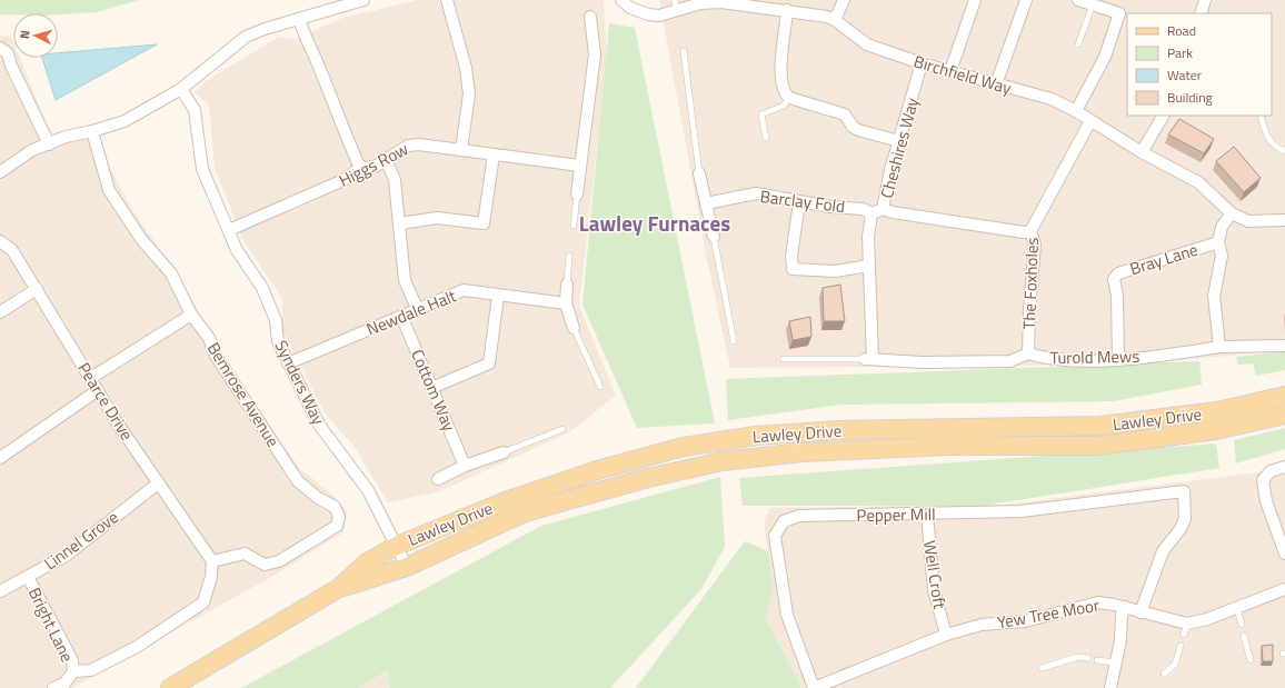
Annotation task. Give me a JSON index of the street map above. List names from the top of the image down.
{
  "streets": {
    "main road": ["Lawley Drive"],
    "street": [
      "Birchfield Way",
      "Cheshires Way",
      "Higgs Row",
      "Barclay Fold",
      "Bray Lane",
      "The Foxholes",
      "Newdale Halt",
      "Turold Mews",
      "Synders Way",
      "Cottom Way",
      "Bemrose Avenue",
      "Pearce Drive",
      "Pepper Mill",
      "Linnel Grove",
      "Well Croft",
      "Yew Tree Moor",
      "Bright Lane"
    ]
  },
  "crossings": [
    ["Birchfield Way", "Cheshires Way"],
    ["Birchfield Way", "The Foxholes"],
    ["Cheshires Way", "Barclay Fold"],
    ["Cheshires Way", "Turold Mews"],
    ["Higgs Row", "Synders Way"],
    ["Bray Lane", "Turold Mews"],
    ["The Foxholes", "Turold Mews"],
    ["Newdale Halt", "Synders Way"],
    ["Newdale Halt", "Cottom Way"],
    ["Synders Way", "Lawley Drive"],
    ["Bemrose Avenue", "Pearce Drive"],
    ["Pearce Drive", "Linnel Grove"],
    ["Pepper Mill", "Well Croft"],
    ["Pepper Mill", "Yew Tree Moor"],
    ["Linnel Grove", "Bright Lane"],
    ["Well Croft", "Yew Tree Moor"]
  ],
  "districts": ["Lawley Furnaces"],
  "legend": [
    "Road",
    "Park",
    "Water",
    "Building"
  ],
  "north": "left"
}
